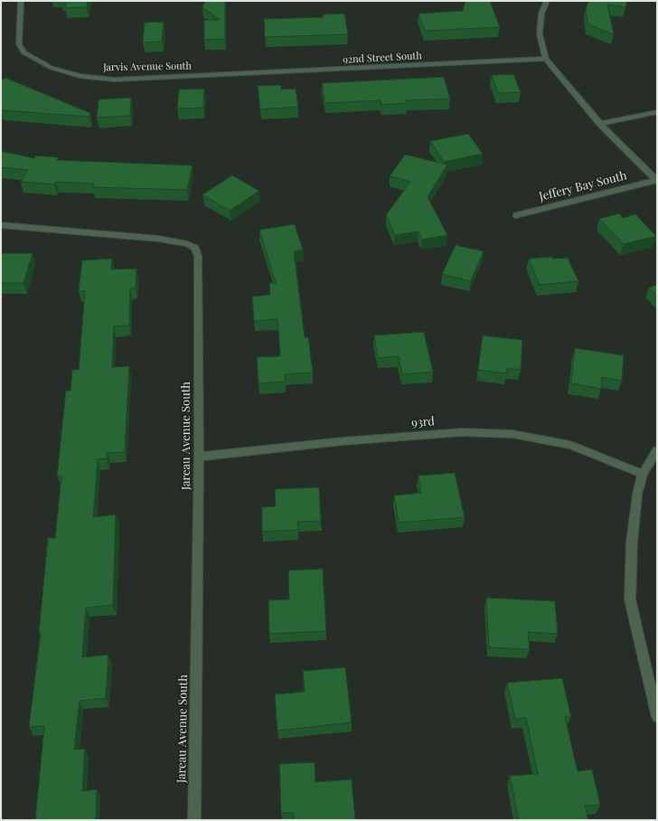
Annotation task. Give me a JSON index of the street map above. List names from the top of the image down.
{
  "streets": {
    "street": [
      "92nd Street South",
      "Jarvis Avenue South",
      "Jeffery Bay South",
      "93rd",
      "Jareau Avenue South"
    ]
  },
  "crossings": [
    ["92nd Street South", "Jarvis Avenue South"],
    ["93rd", "Jareau Avenue South"]
  ]
}
